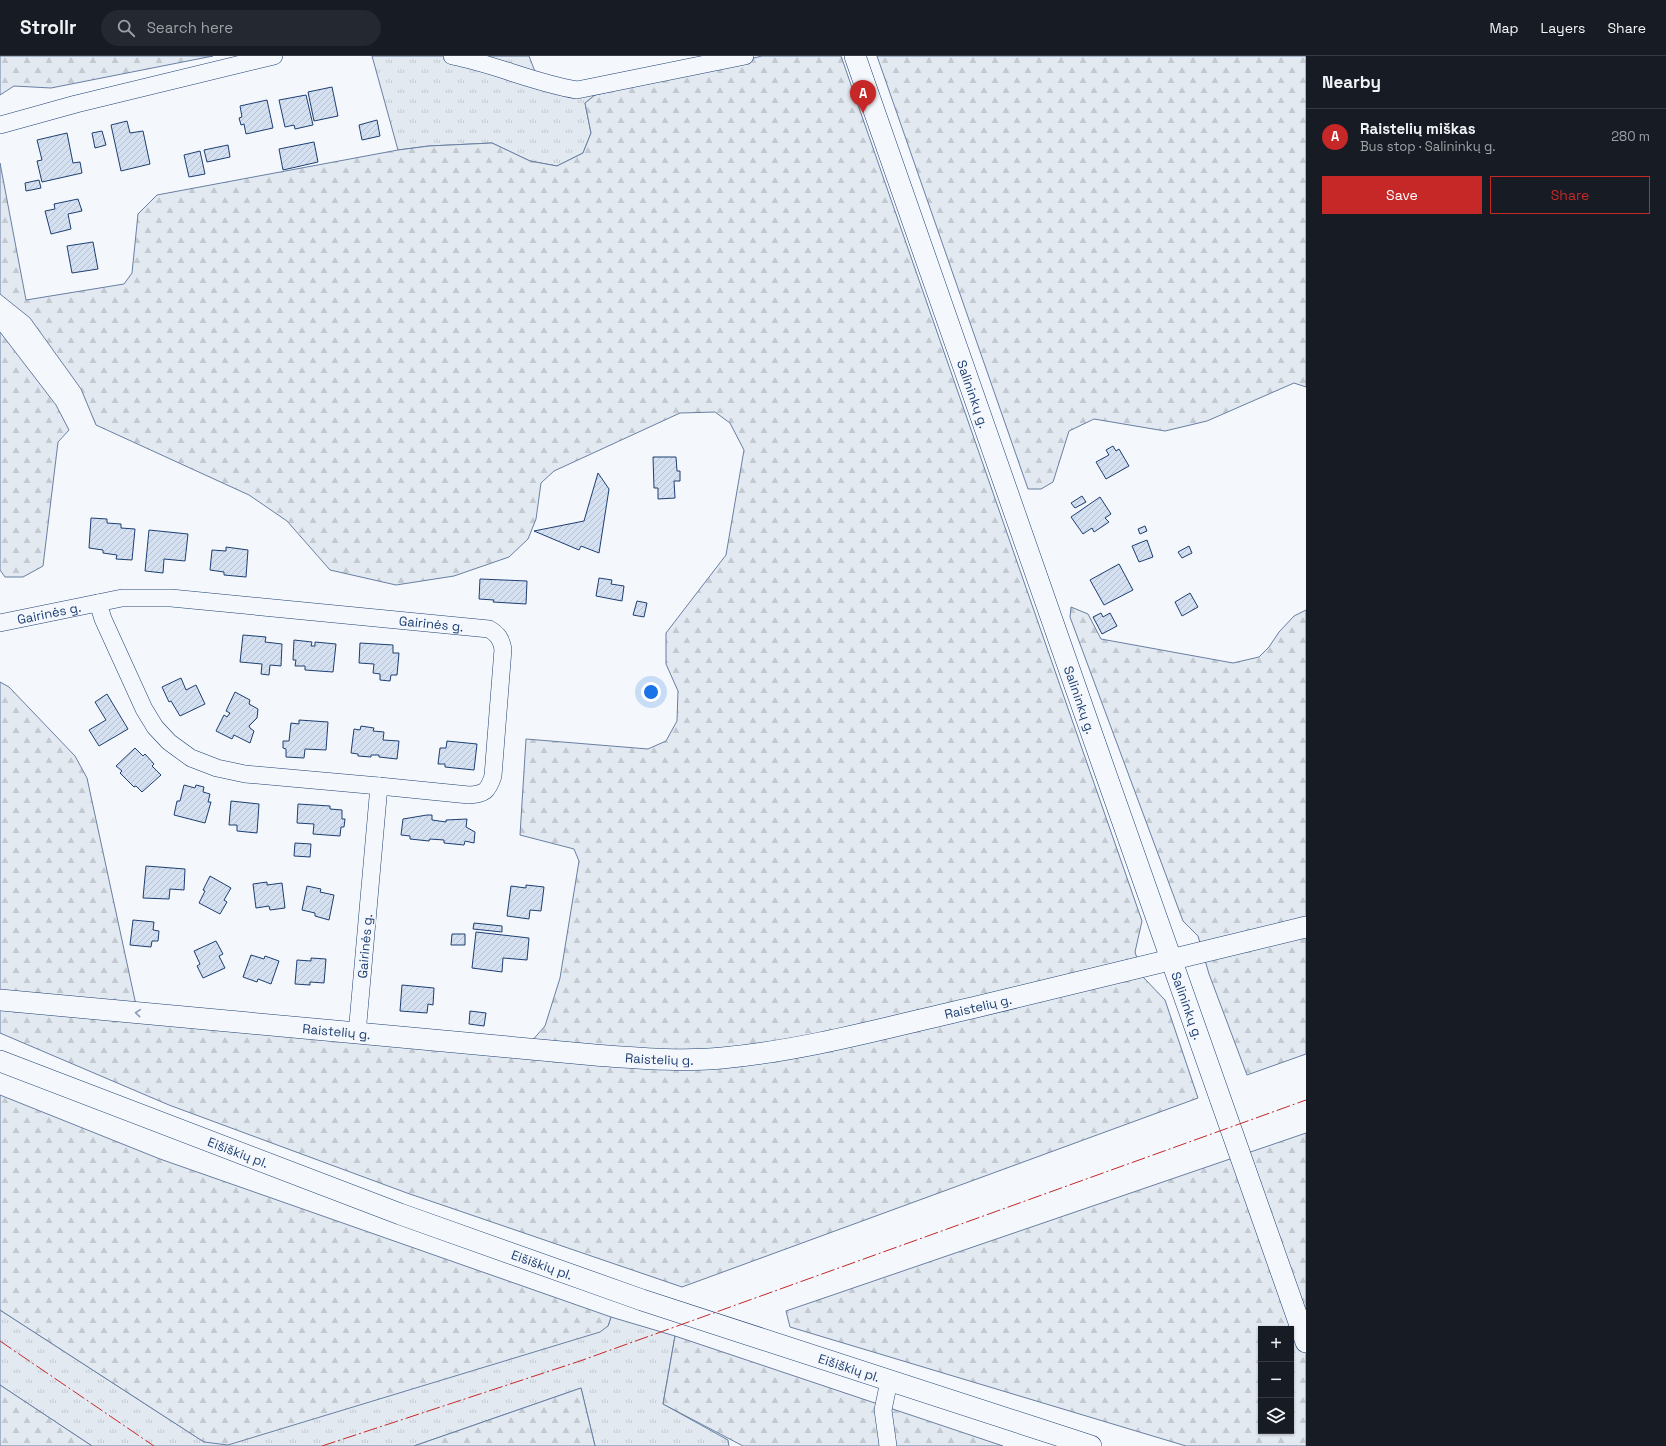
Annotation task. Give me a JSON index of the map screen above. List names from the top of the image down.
{
  "streets": {
    "main road": ["Salininkų g.", "Raistelių g.", "Eišiškių pl."],
    "street": ["Gairinės g."]
  },
  "crossings": [
    ["Salininkų g.", "Raistelių g."],
    ["Gairinės g.", "Raistelių g."]
  ],
  "page": {
    "header": "Strollr",
    "search": "Search here",
    "nav": ["Map", "Layers", "Share"],
    "heading": "Nearby",
    "pins": "A",
    "list": [
      {
        "mark": "A",
        "name": "Raistelių miškas",
        "note": "Bus stop · Salininkų g.",
        "value": "280 m"
      }
    ],
    "buttons": ["Save", "Share"],
    "map_buttons": ["+", "−"]
  }
}
